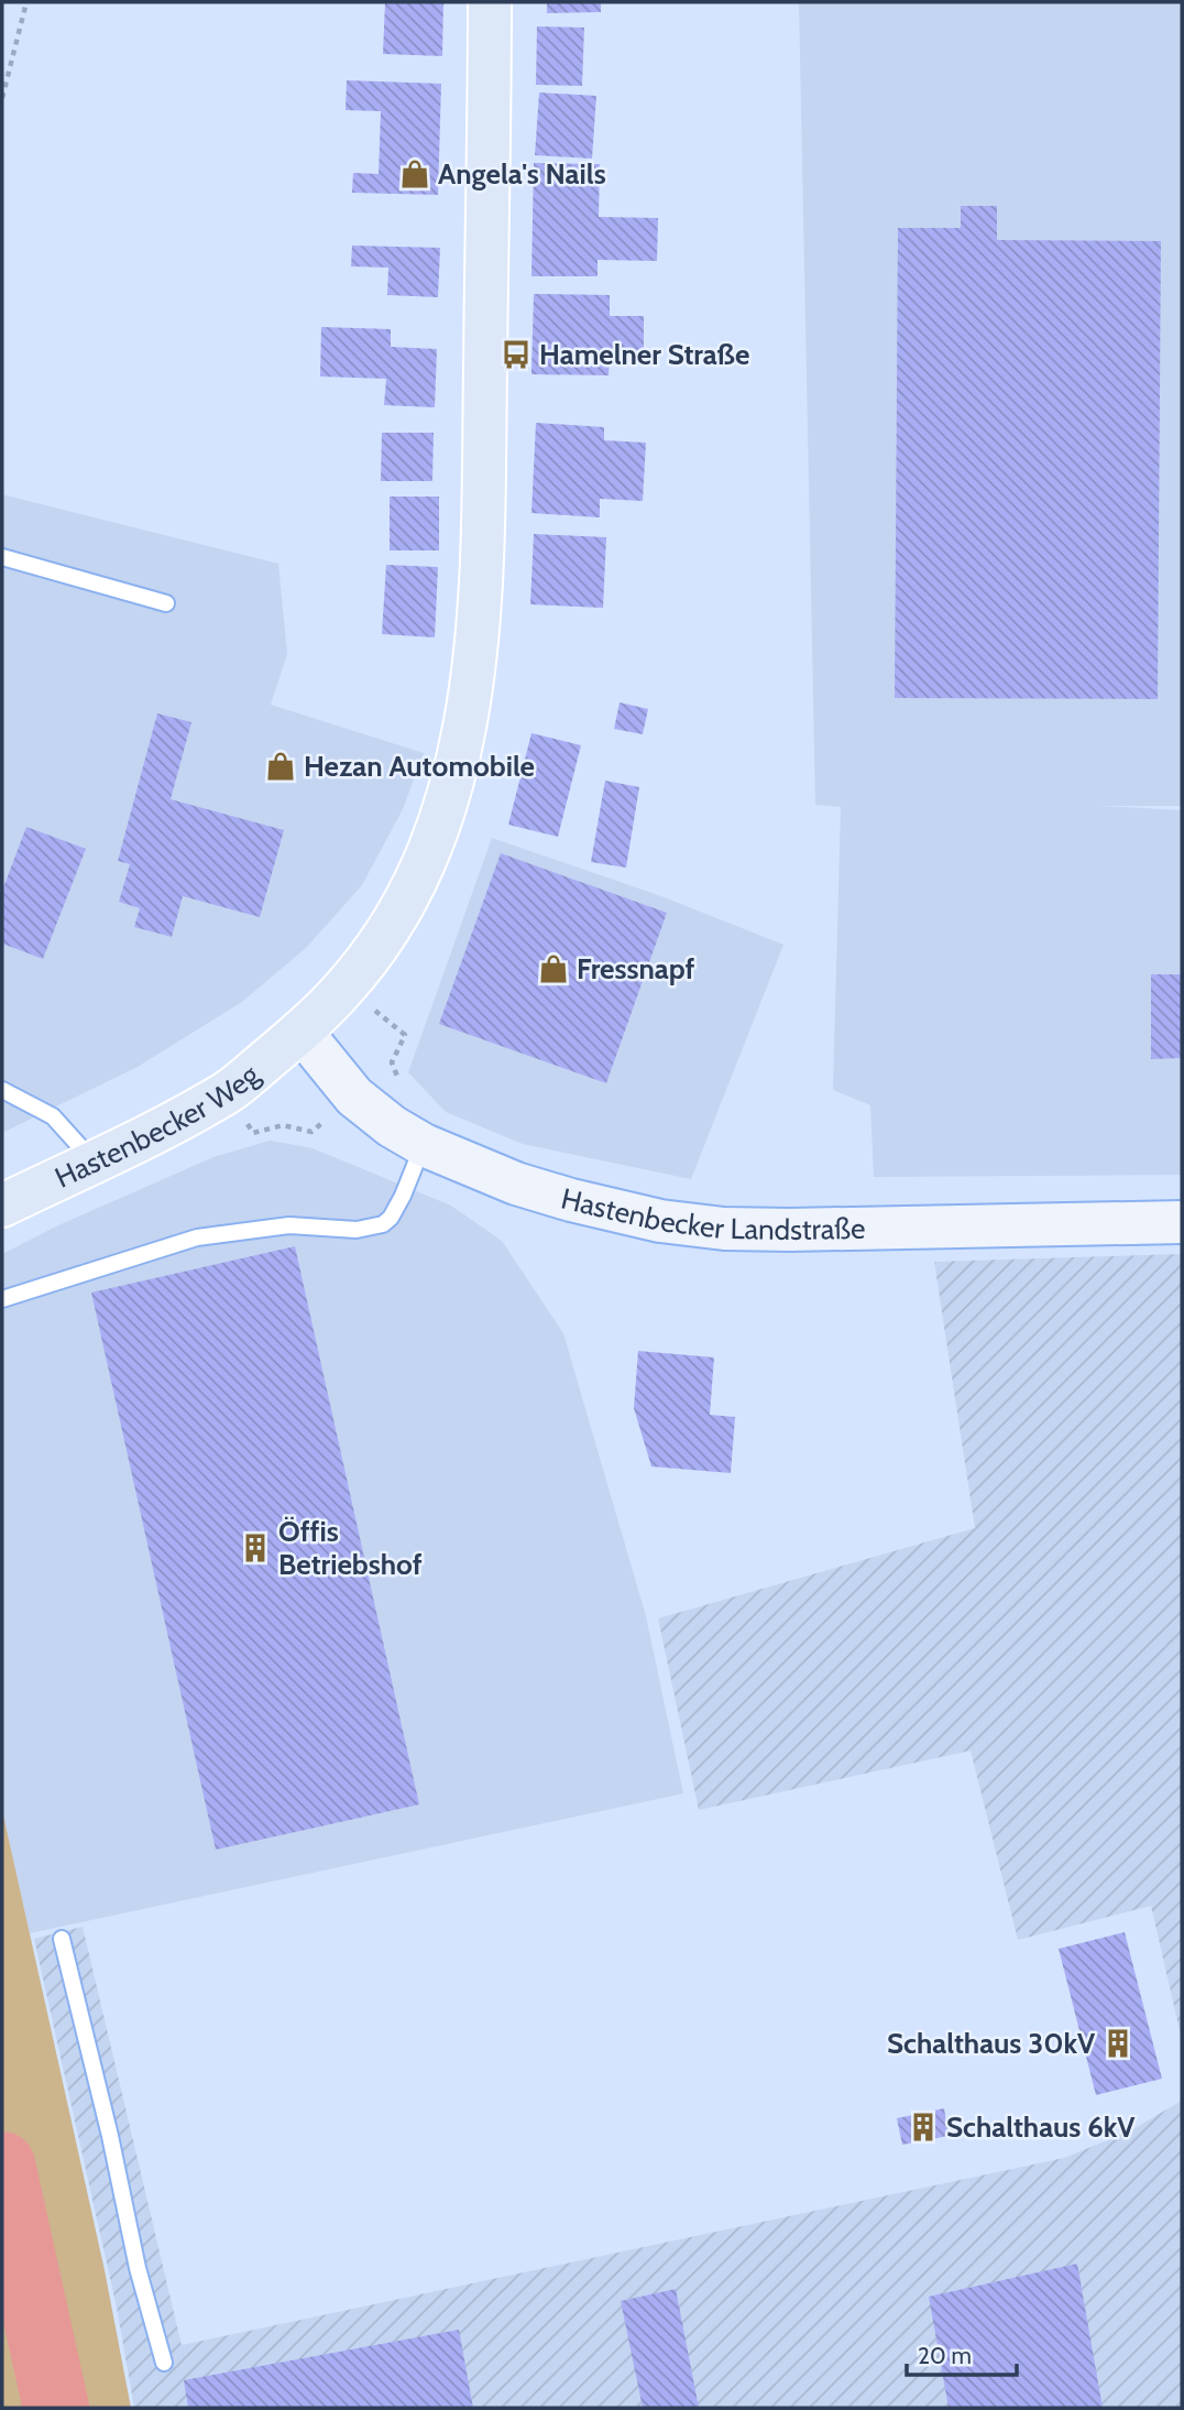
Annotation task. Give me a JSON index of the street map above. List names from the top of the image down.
{
  "streets": {
    "main road": ["Hastenbecker Weg", "Hastenbecker Landstraße"]
  },
  "crossings": [
    ["Hastenbecker Weg", "Hastenbecker Landstraße"]
  ],
  "places": {
    "shop": ["Angela's Nails", "Hezan Automobile", "Fressnapf"],
    "bus stop": ["Hamelner Straße"],
    "building": ["Öffis Betriebshof", "Schalthaus 30kV", "Schalthaus 6kV"]
  },
  "scale_bar": "20 m"
}
